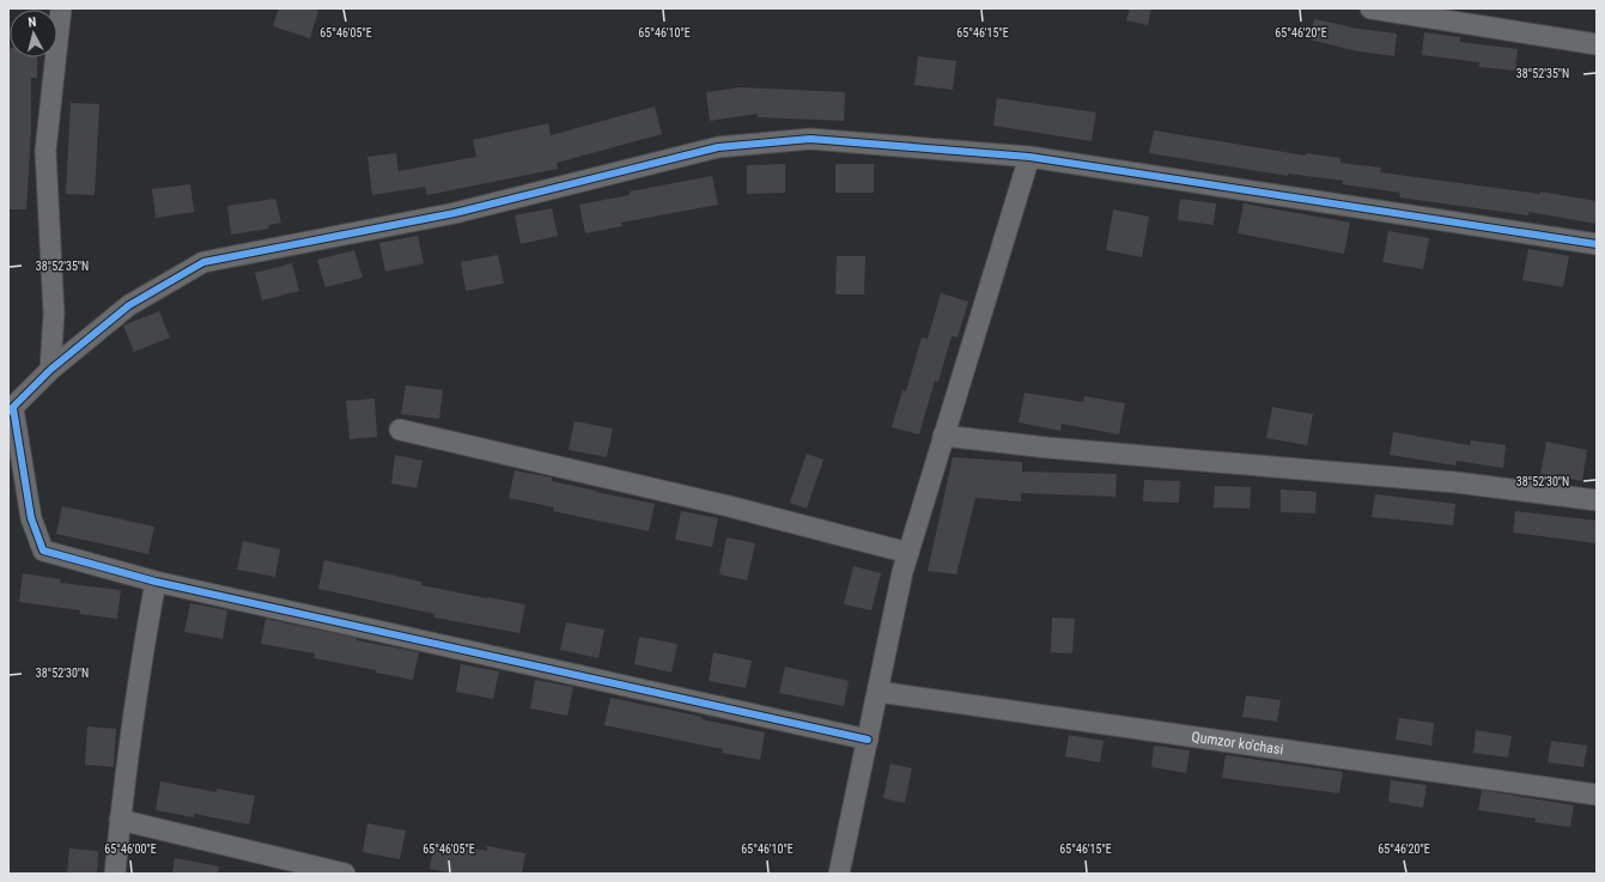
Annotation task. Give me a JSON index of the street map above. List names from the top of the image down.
{
  "streets": {
    "street": ["Qumzor ko'chasi"]
  },
  "north": "top",
  "coordinates": [
    "65°46'05\"E",
    "65°46'10\"E",
    "65°46'15\"E",
    "65°46'20\"E",
    "38°52'35\"N",
    "38°52'30\"N",
    "65°46'00\"E"
  ]
}
